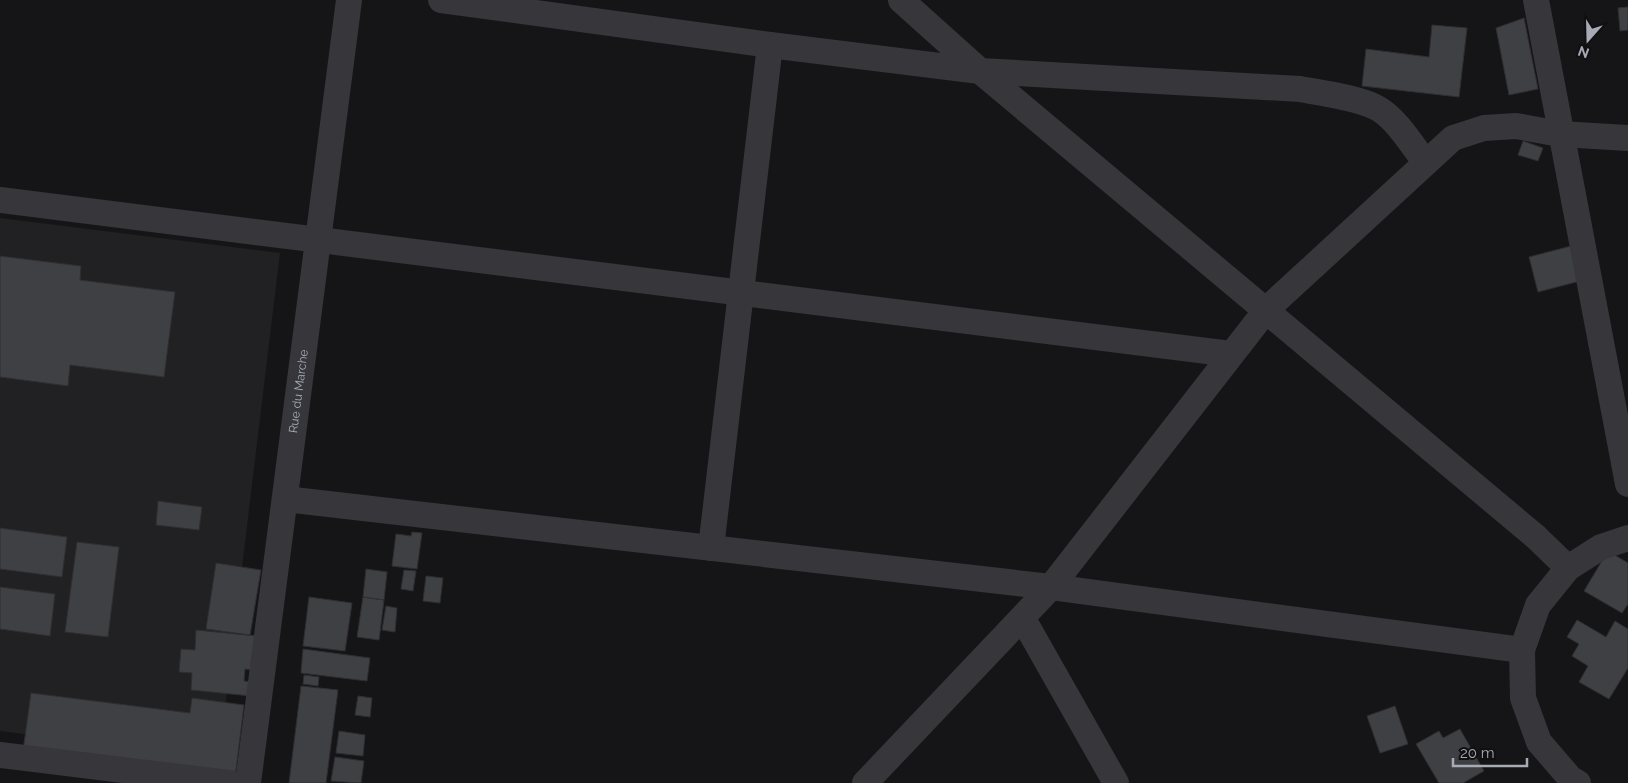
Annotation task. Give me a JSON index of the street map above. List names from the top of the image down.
{
  "streets": {
    "street": ["Rue du Marche"]
  },
  "scale_bar": "20 m",
  "north": "bottom"
}
